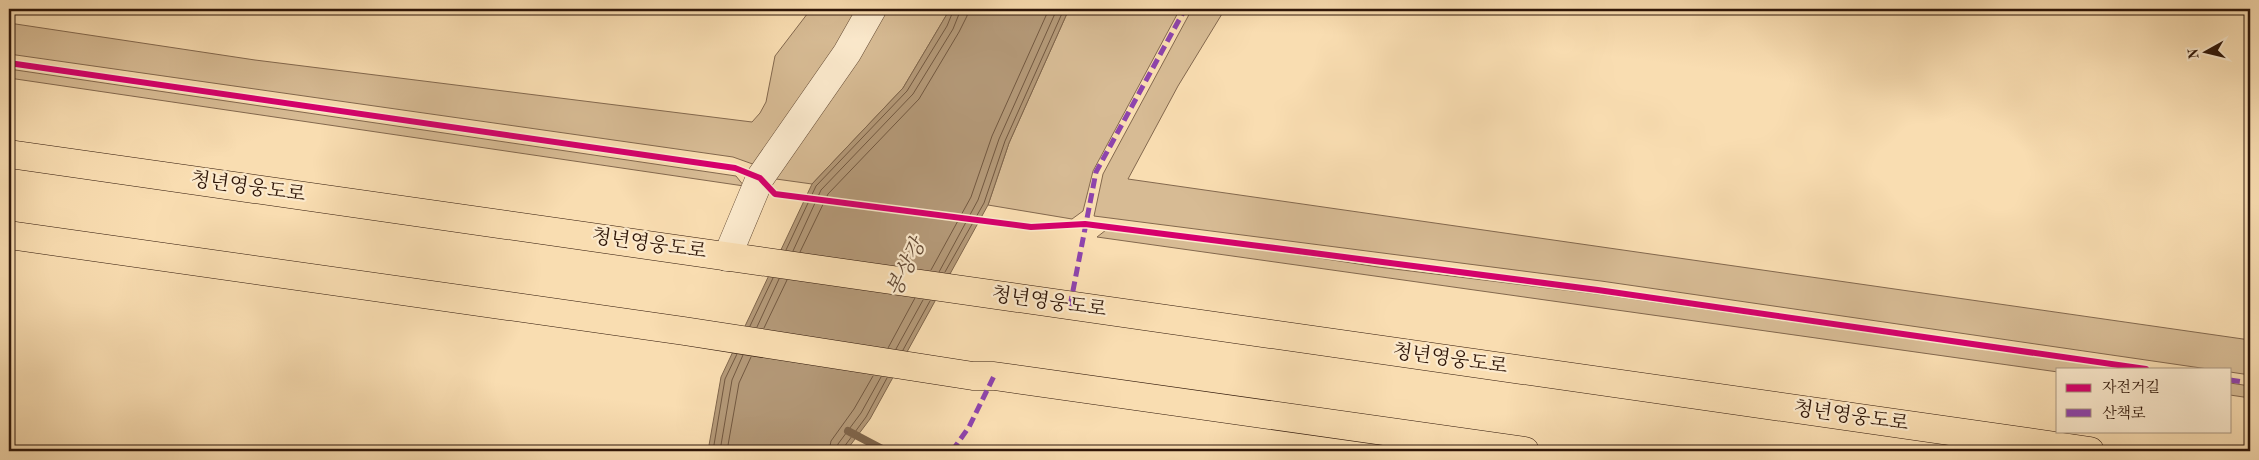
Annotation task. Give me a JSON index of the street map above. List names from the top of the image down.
{
  "streets": {
    "highway": ["청년영웅도로"]
  },
  "water": ["봉상강"],
  "legend": ["자전거길", "산책로"],
  "north": "left"
}
